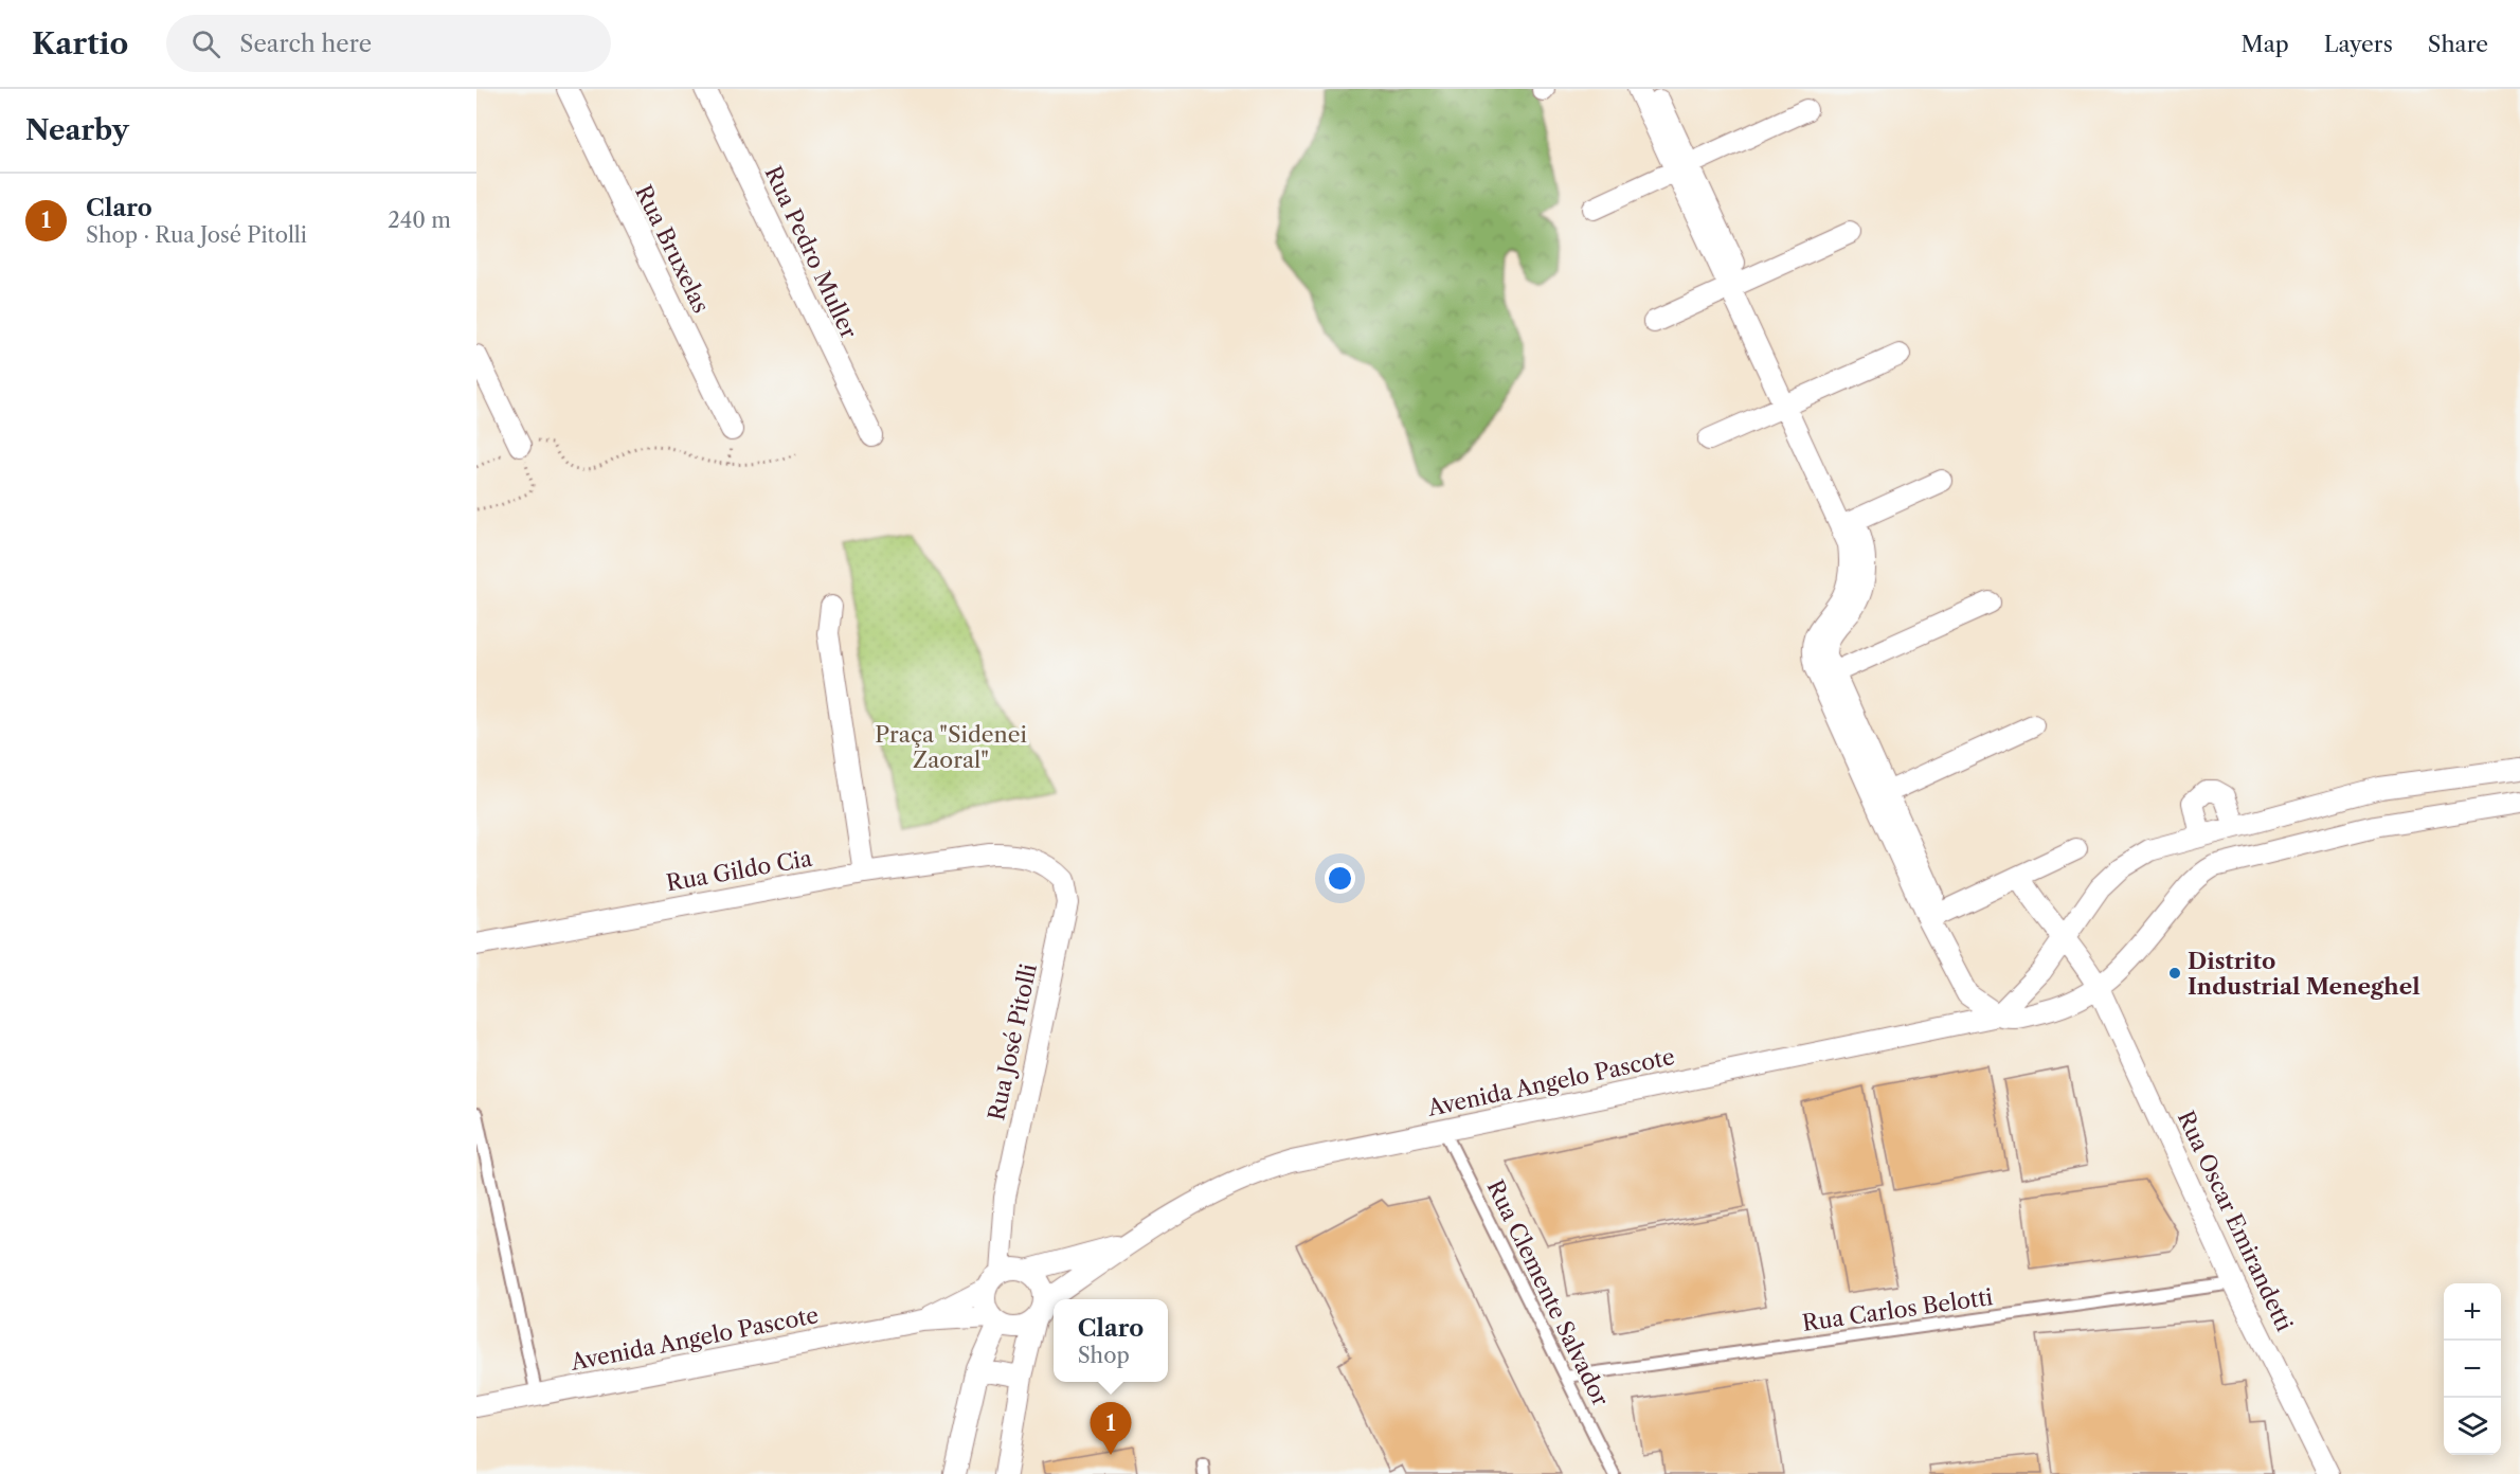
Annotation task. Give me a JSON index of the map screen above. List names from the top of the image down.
{
  "streets": {
    "street": [
      "Rua Bruxelas",
      "Rua Pedro Muller",
      "Rua Gildo Cia",
      "Rua José Pitolli",
      "Avenida Angelo Pascote",
      "Rua Oscar Emirandetti"
    ],
    "lane": ["Rua Clemente Salvador", "Rua Carlos Belotti"]
  },
  "crossings": [
    ["Rua Gildo Cia", "Rua José Pitolli"],
    ["Rua José Pitolli", "Avenida Angelo Pascote"],
    ["Avenida Angelo Pascote", "Rua Oscar Emirandetti"],
    ["Avenida Angelo Pascote", "Rua Clemente Salvador"],
    ["Rua Oscar Emirandetti", "Rua Carlos Belotti"],
    ["Rua Clemente Salvador", "Rua Carlos Belotti"]
  ],
  "parks": ["Praça \"Sidenei Zaoral\""],
  "places": ["Distrito Industrial Meneghel"],
  "page": {
    "header": "Kartio",
    "search": "Search here",
    "nav": ["Map", "Layers", "Share"],
    "heading": "Nearby",
    "list": [
      {
        "mark": "1",
        "name": "Claro",
        "note": "Shop · Rua José Pitolli",
        "value": "240 m"
      }
    ],
    "map_buttons": ["+", "−"],
    "popup": ["Claro", "Shop"],
    "pins": "1"
  }
}
